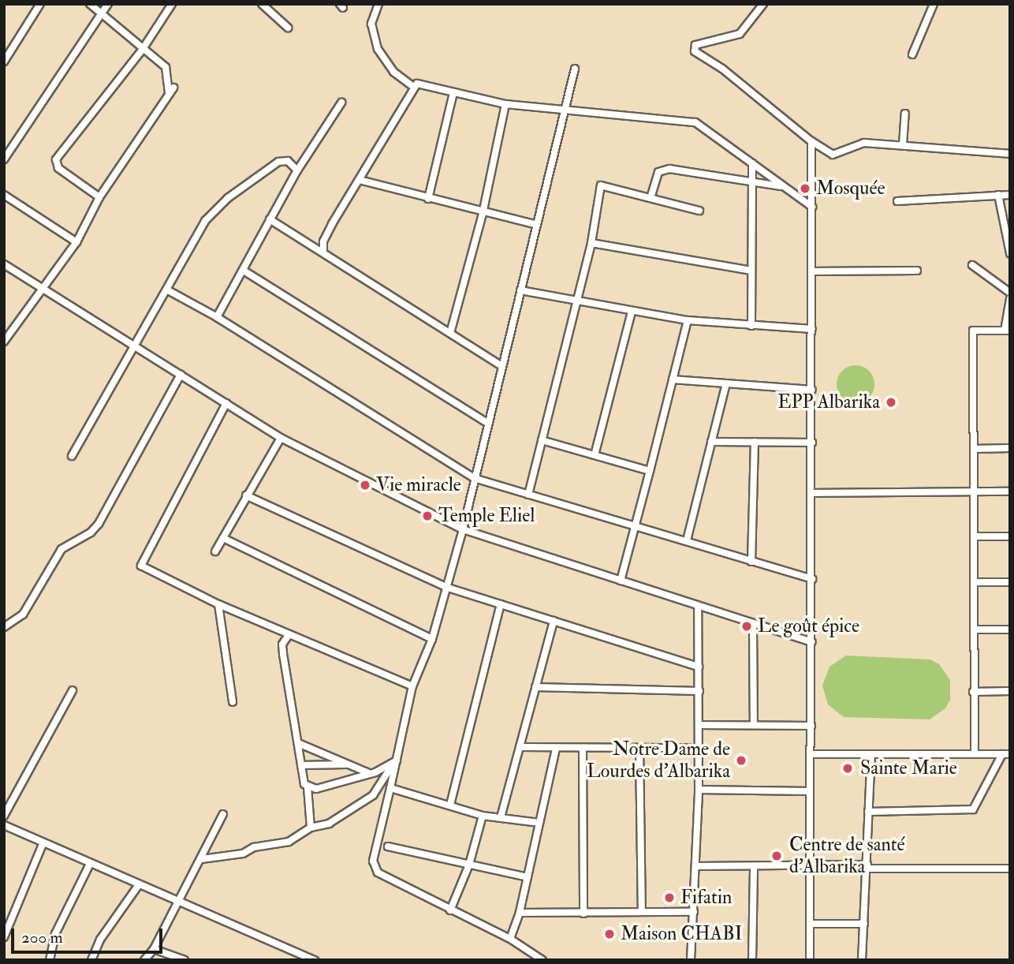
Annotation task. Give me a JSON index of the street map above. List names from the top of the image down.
{
  "places": [
    "Mosquée",
    "EPP Albarika",
    "Vie miracle",
    "Temple Eliel",
    "Le goût épice",
    "Notre Dame de Lourdes d'Albarika",
    "Sainte Marie",
    "Centre de santé d'Albarika",
    "Fifatin",
    "Maison CHABI"
  ],
  "scale_bar": "200 m"
}
